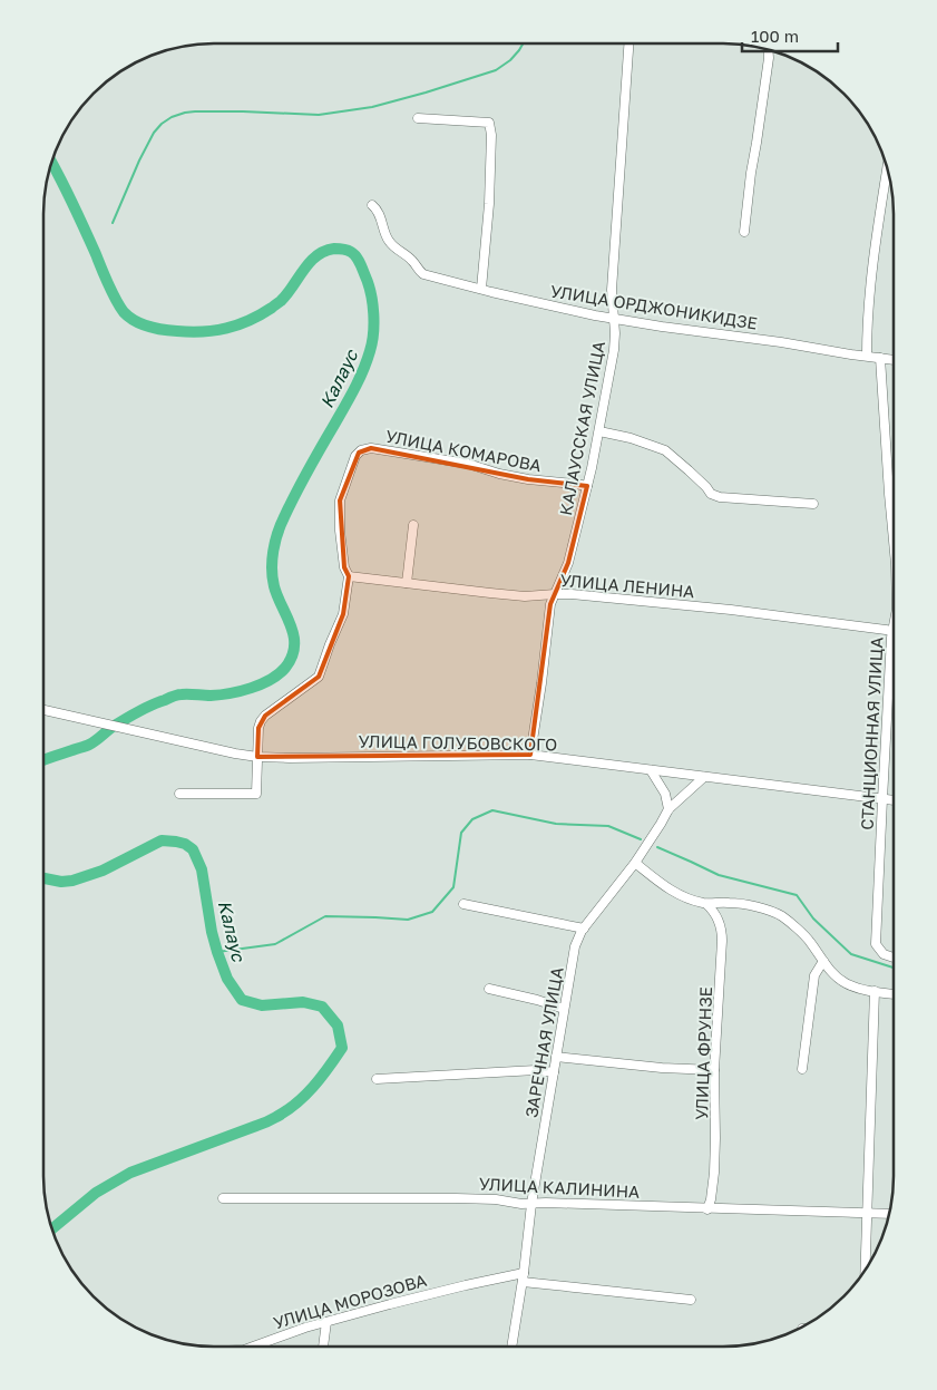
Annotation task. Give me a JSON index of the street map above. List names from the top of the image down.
{
  "streets": {
    "street": [
      "УЛИЦА ОРДЖОНИКИДЗЕ",
      "КАЛАУССКАЯ УЛИЦА",
      "УЛИЦА КОМАРОВА",
      "УЛИЦА ЛЕНИНА",
      "СТАНЦИОННАЯ УЛИЦА",
      "УЛИЦА ГОЛУБОВСКОГО",
      "ЗАРЕЧНАЯ УЛИЦА",
      "УЛИЦА ФРУНЗЕ",
      "УЛИЦА КАЛИНИНА",
      "УЛИЦА МОРОЗОВА"
    ]
  },
  "crossings": [
    ["УЛИЦА ОРДЖОНИКИДЗЕ", "КАЛАУССКАЯ УЛИЦА"],
    ["УЛИЦА ОРДЖОНИКИДЗЕ", "СТАНЦИОННАЯ УЛИЦА"],
    ["КАЛАУССКАЯ УЛИЦА", "УЛИЦА КОМАРОВА"],
    ["КАЛАУССКАЯ УЛИЦА", "УЛИЦА ЛЕНИНА"],
    ["КАЛАУССКАЯ УЛИЦА", "УЛИЦА ГОЛУБОВСКОГО"],
    ["УЛИЦА КОМАРОВА", "УЛИЦА ЛЕНИНА"],
    ["УЛИЦА КОМАРОВА", "УЛИЦА ГОЛУБОВСКОГО"],
    ["УЛИЦА ЛЕНИНА", "СТАНЦИОННАЯ УЛИЦА"],
    ["СТАНЦИОННАЯ УЛИЦА", "УЛИЦА ГОЛУБОВСКОГО"],
    ["УЛИЦА ГОЛУБОВСКОГО", "ЗАРЕЧНАЯ УЛИЦА"],
    ["ЗАРЕЧНАЯ УЛИЦА", "УЛИЦА КАЛИНИНА"],
    ["ЗАРЕЧНАЯ УЛИЦА", "УЛИЦА МОРОЗОВА"],
    ["УЛИЦА ФРУНЗЕ", "УЛИЦА КАЛИНИНА"]
  ],
  "water": ["Калаус"],
  "scale_bar": "100 m"
}
